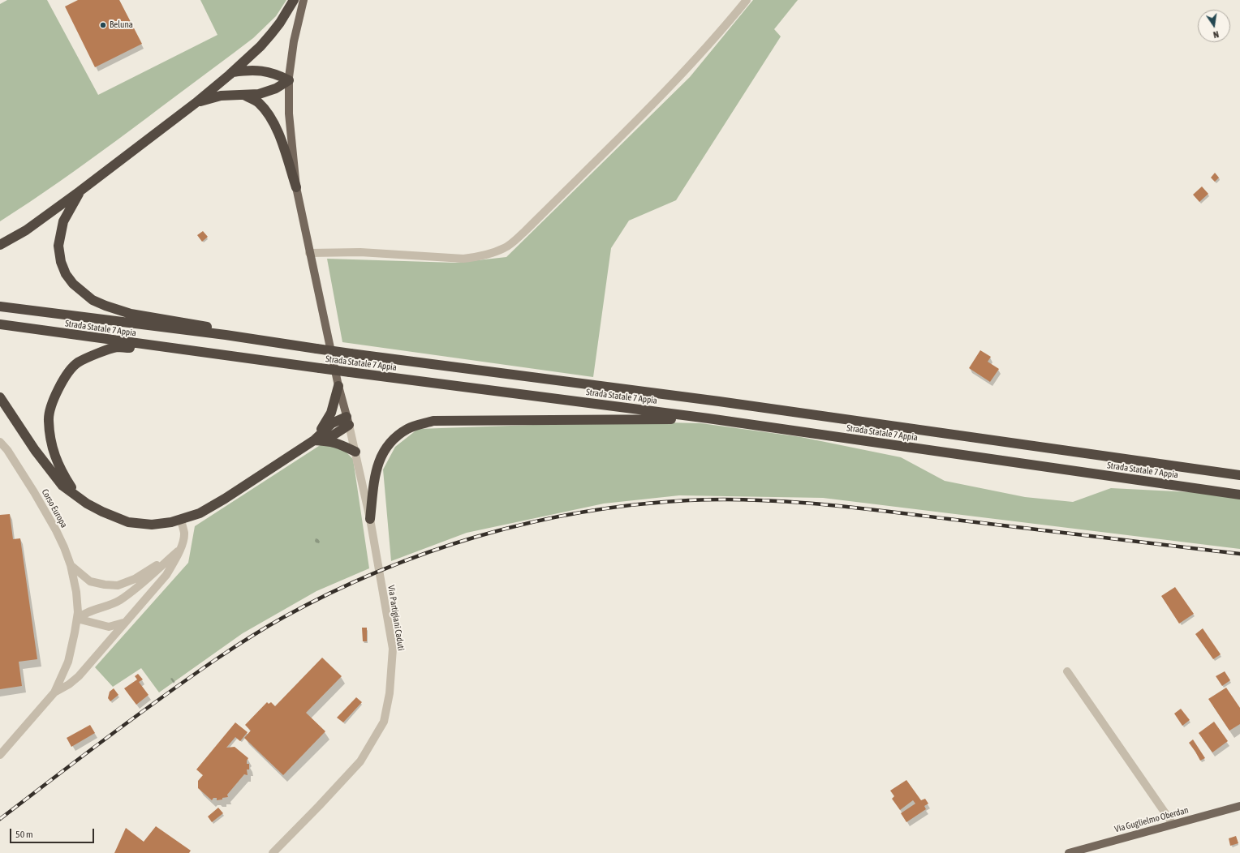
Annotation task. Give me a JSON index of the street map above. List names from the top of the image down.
{
  "streets": {
    "highway": ["Strada Statale 7 Appia"],
    "main road": ["Via Guglielmo Oberdan"],
    "street": ["Corso Europa", "Via Partigiani Caduti"]
  },
  "places": ["Beluna"],
  "scale_bar": "50 m",
  "north": "bottom"
}
